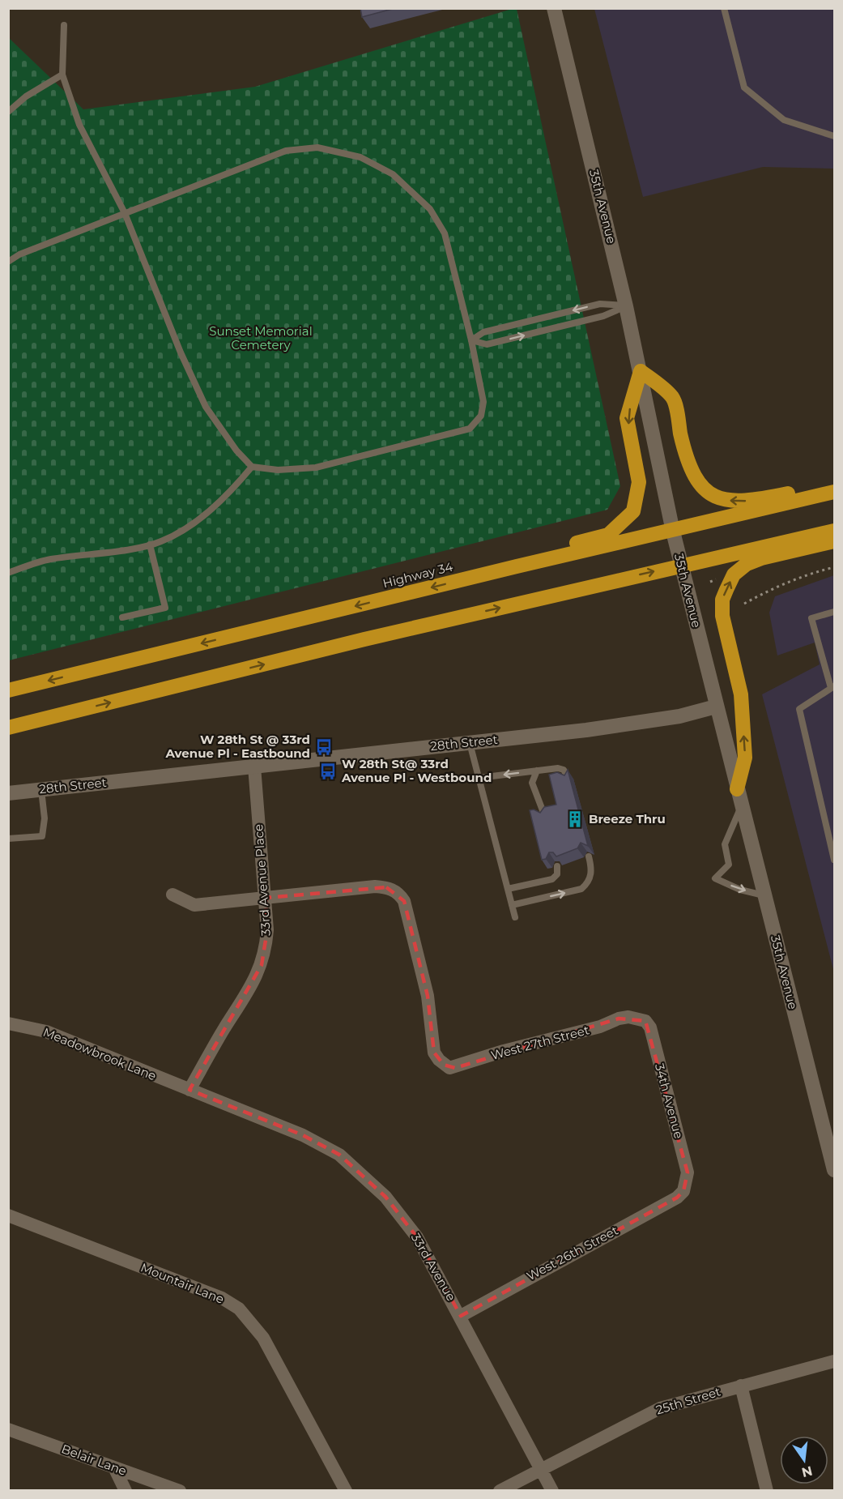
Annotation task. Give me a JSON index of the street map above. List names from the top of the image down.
{
  "streets": {
    "highway": ["Highway 34"],
    "main road": ["35th Avenue", "28th Street"],
    "street": [
      "33rd Avenue Place",
      "West 27th Street",
      "Meadowbrook Lane",
      "34th Avenue",
      "West 26th Street",
      "33rd Avenue",
      "Mountair Lane",
      "25th Street",
      "Belair Lane"
    ]
  },
  "crossings": [
    ["35th Avenue", "Highway 34"],
    ["35th Avenue", "28th Street"],
    ["28th Street", "33rd Avenue Place"],
    ["33rd Avenue Place", "West 27th Street"],
    ["33rd Avenue Place", "Meadowbrook Lane"],
    ["33rd Avenue Place", "33rd Avenue"],
    ["West 27th Street", "34th Avenue"],
    ["Meadowbrook Lane", "33rd Avenue"],
    ["34th Avenue", "West 26th Street"],
    ["West 26th Street", "33rd Avenue"],
    ["33rd Avenue", "25th Street"]
  ],
  "parks": ["Sunset Memorial Cemetery"],
  "places": {
    "bus stop": ["W 28th St @ 33rd Avenue Pl - Eastbound", "W 28th St@ 33rd Avenue Pl - Westbound"],
    "building": ["Breeze Thru"]
  },
  "north": "bottom"
}
